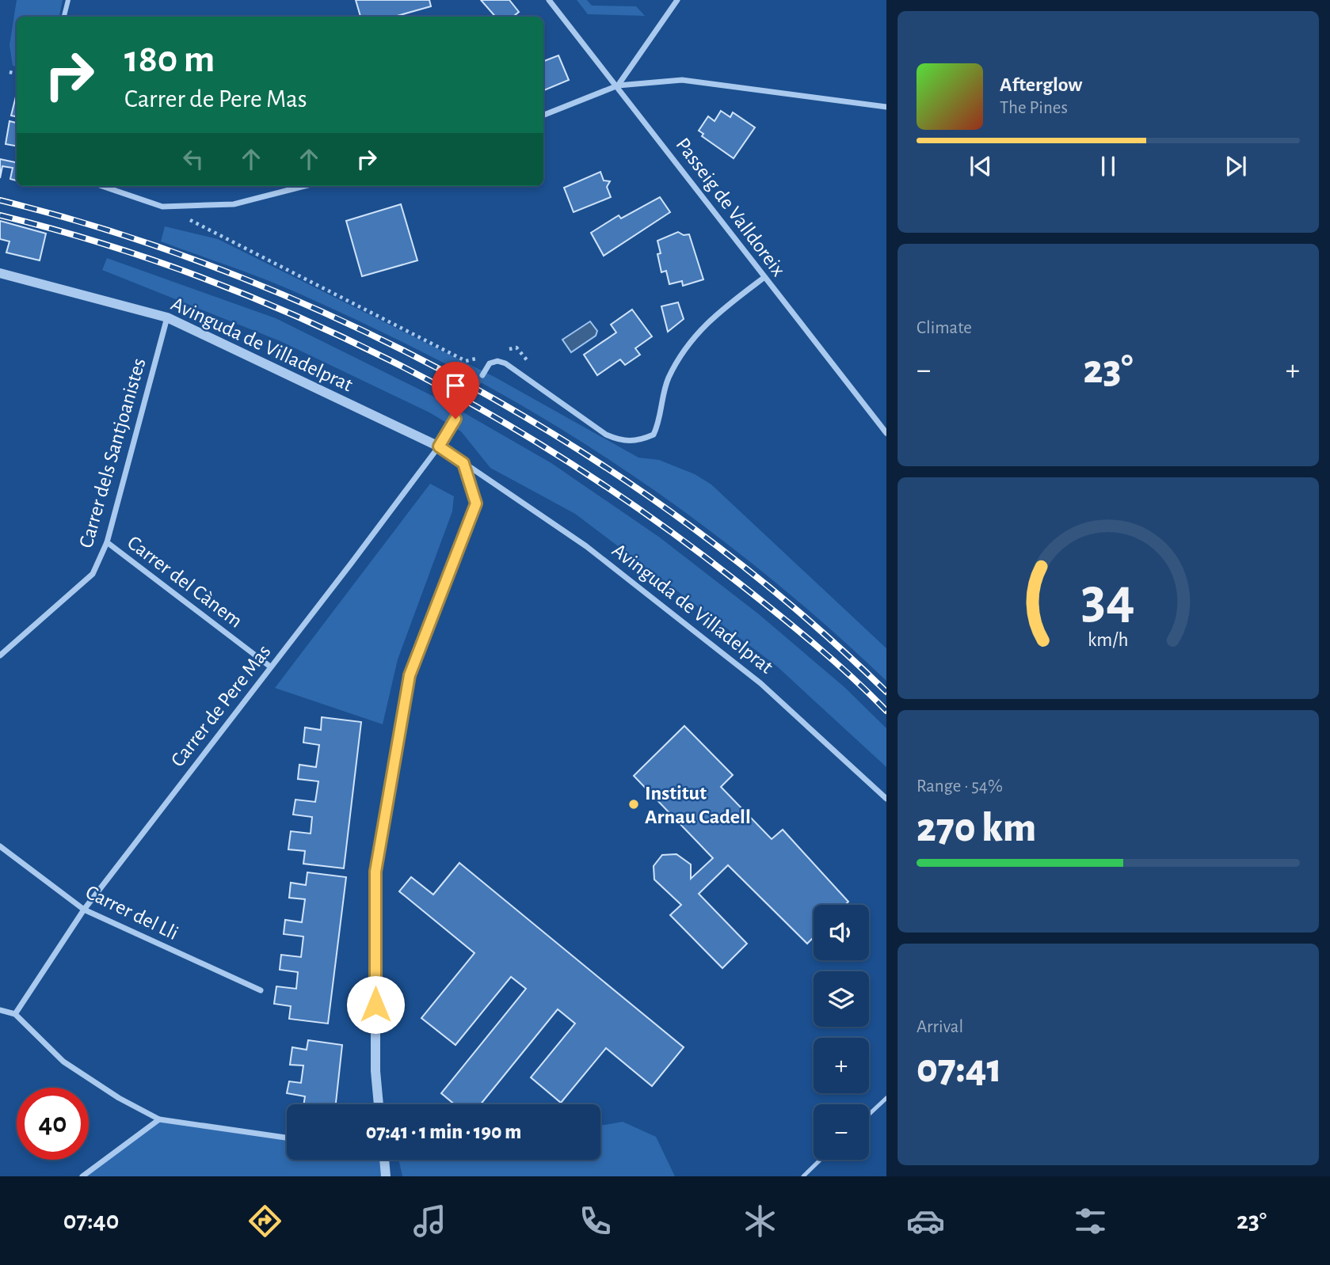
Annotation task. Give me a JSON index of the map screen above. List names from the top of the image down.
{
  "streets": {
    "street": [
      "Passeig de Valldoreix",
      "Avinguda de Villadelprat",
      "Carrer dels Santjoanistes",
      "Carrer del Cànem",
      "Carrer de Pere Mas",
      "Carrer del Lli"
    ]
  },
  "crossings": [
    ["Avinguda de Villadelprat", "Carrer dels Santjoanistes"],
    ["Avinguda de Villadelprat", "Carrer de Pere Mas"],
    ["Carrer dels Santjoanistes", "Carrer del Cànem"],
    ["Carrer del Cànem", "Carrer de Pere Mas"],
    ["Carrer de Pere Mas", "Carrer del Lli"]
  ],
  "places": ["Institut Arnau Cadell"],
  "page": {
    "turn": ["180 m", "Carrer de Pere Mas"],
    "song": ["Afterglow", "The Pines"],
    "tile": [
      "Climate",
      ["Range · 54%", "270 km"],
      ["Arrival", "07:41"]
    ],
    "heat": ["−", "23°", "+"],
    "map_buttons": ["+", "−"],
    "limit": "40",
    "trip": "07:41 · 1 min · 190 m",
    "tabs": ["07:40", "23°"],
    "gauge": ["34", "km/h"]
  }
}
